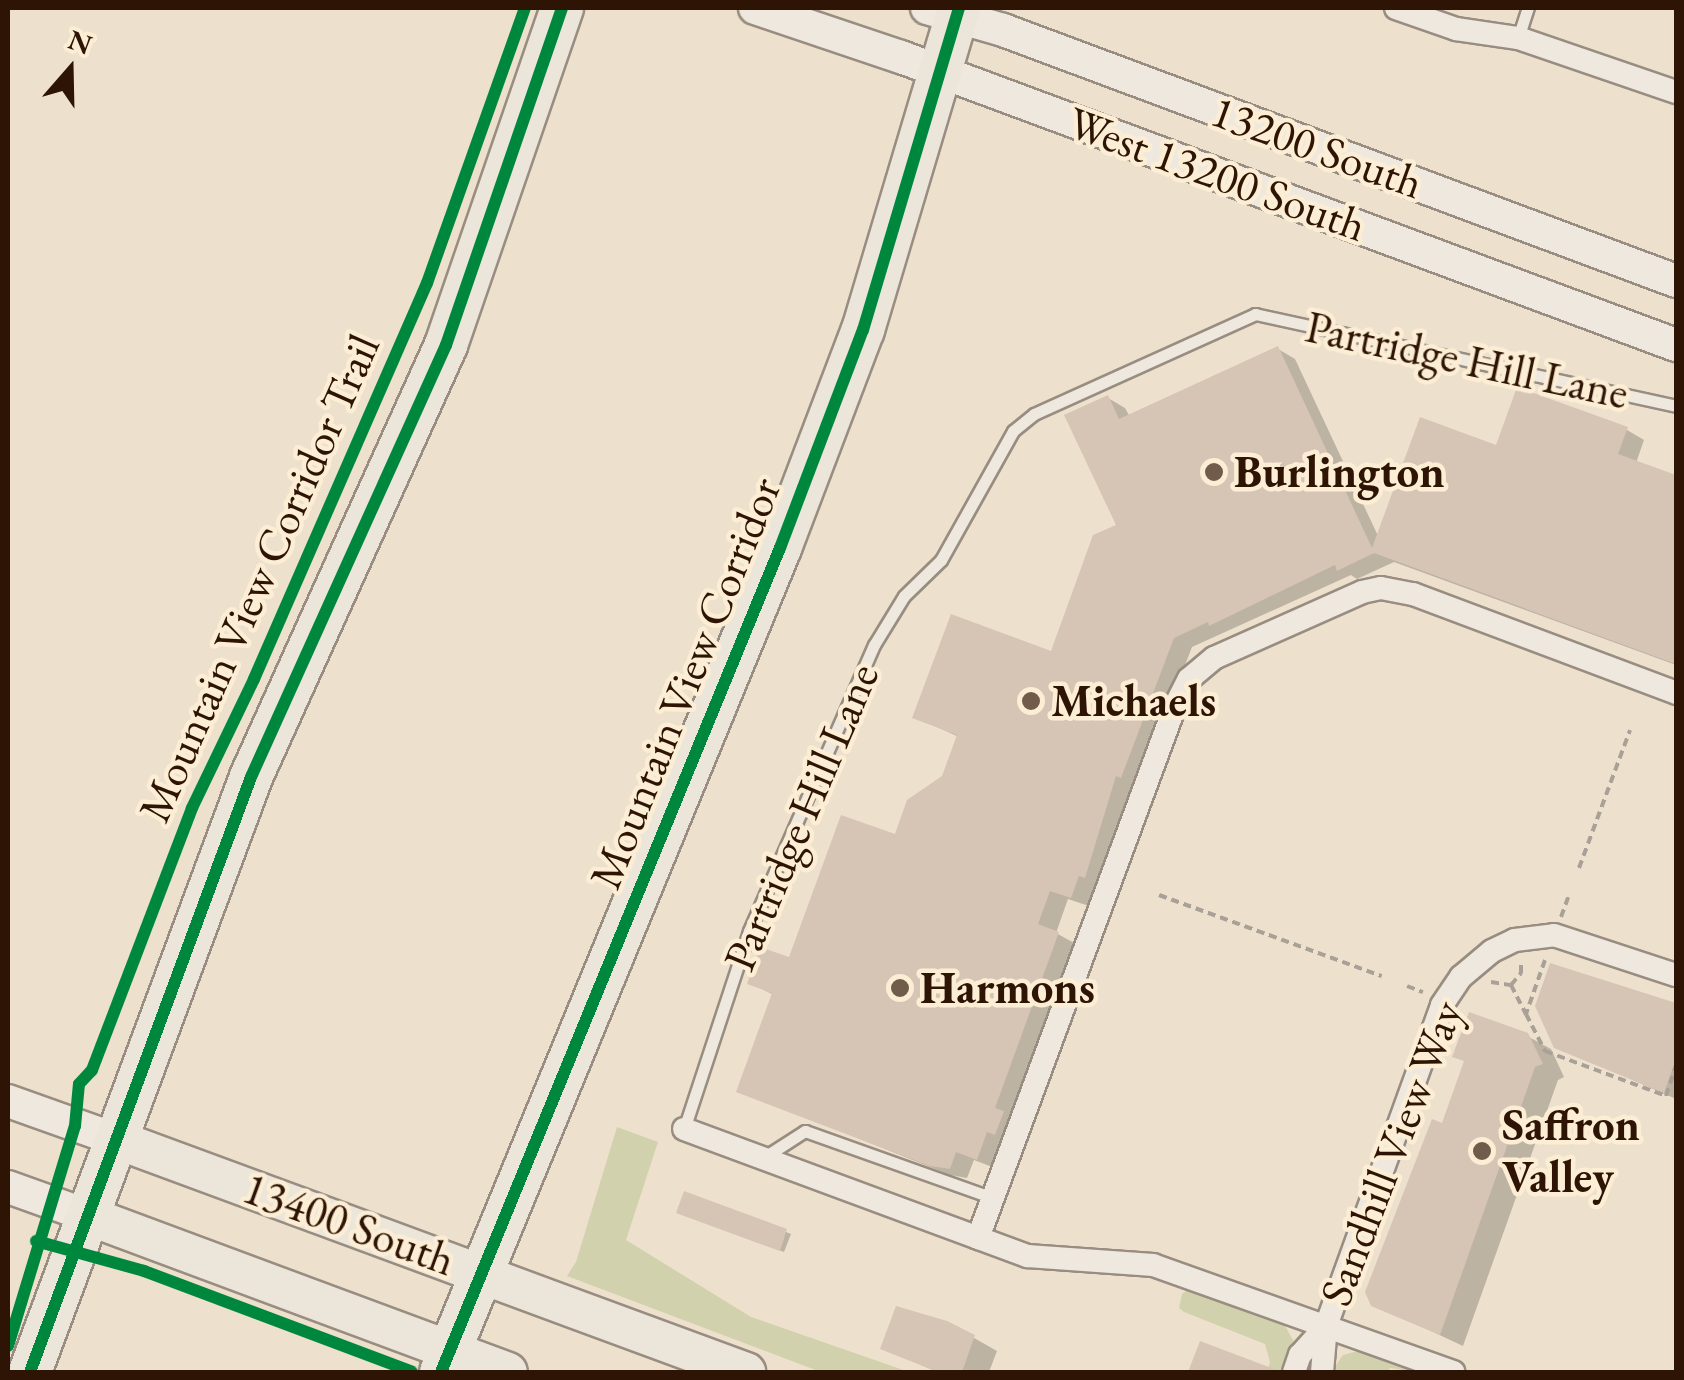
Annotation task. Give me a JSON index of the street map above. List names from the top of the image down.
{
  "streets": {
    "highway": ["Mountain View Corridor"],
    "main road": ["13400 South"],
    "street": [
      "13200 South",
      "West 13200 South",
      "Partridge Hill Lane",
      "Sandhill View Way"
    ],
    "cycle path": ["Mountain View Corridor Trail"]
  },
  "crossings": [
    ["13200 South", "Mountain View Corridor"],
    ["West 13200 South", "Mountain View Corridor"],
    ["Partridge Hill Lane", "Sandhill View Way"],
    ["Mountain View Corridor", "13400 South"]
  ],
  "places": [
    "Burlington",
    "Michaels",
    "Harmons",
    "Saffron Valley"
  ],
  "north": "top"
}
